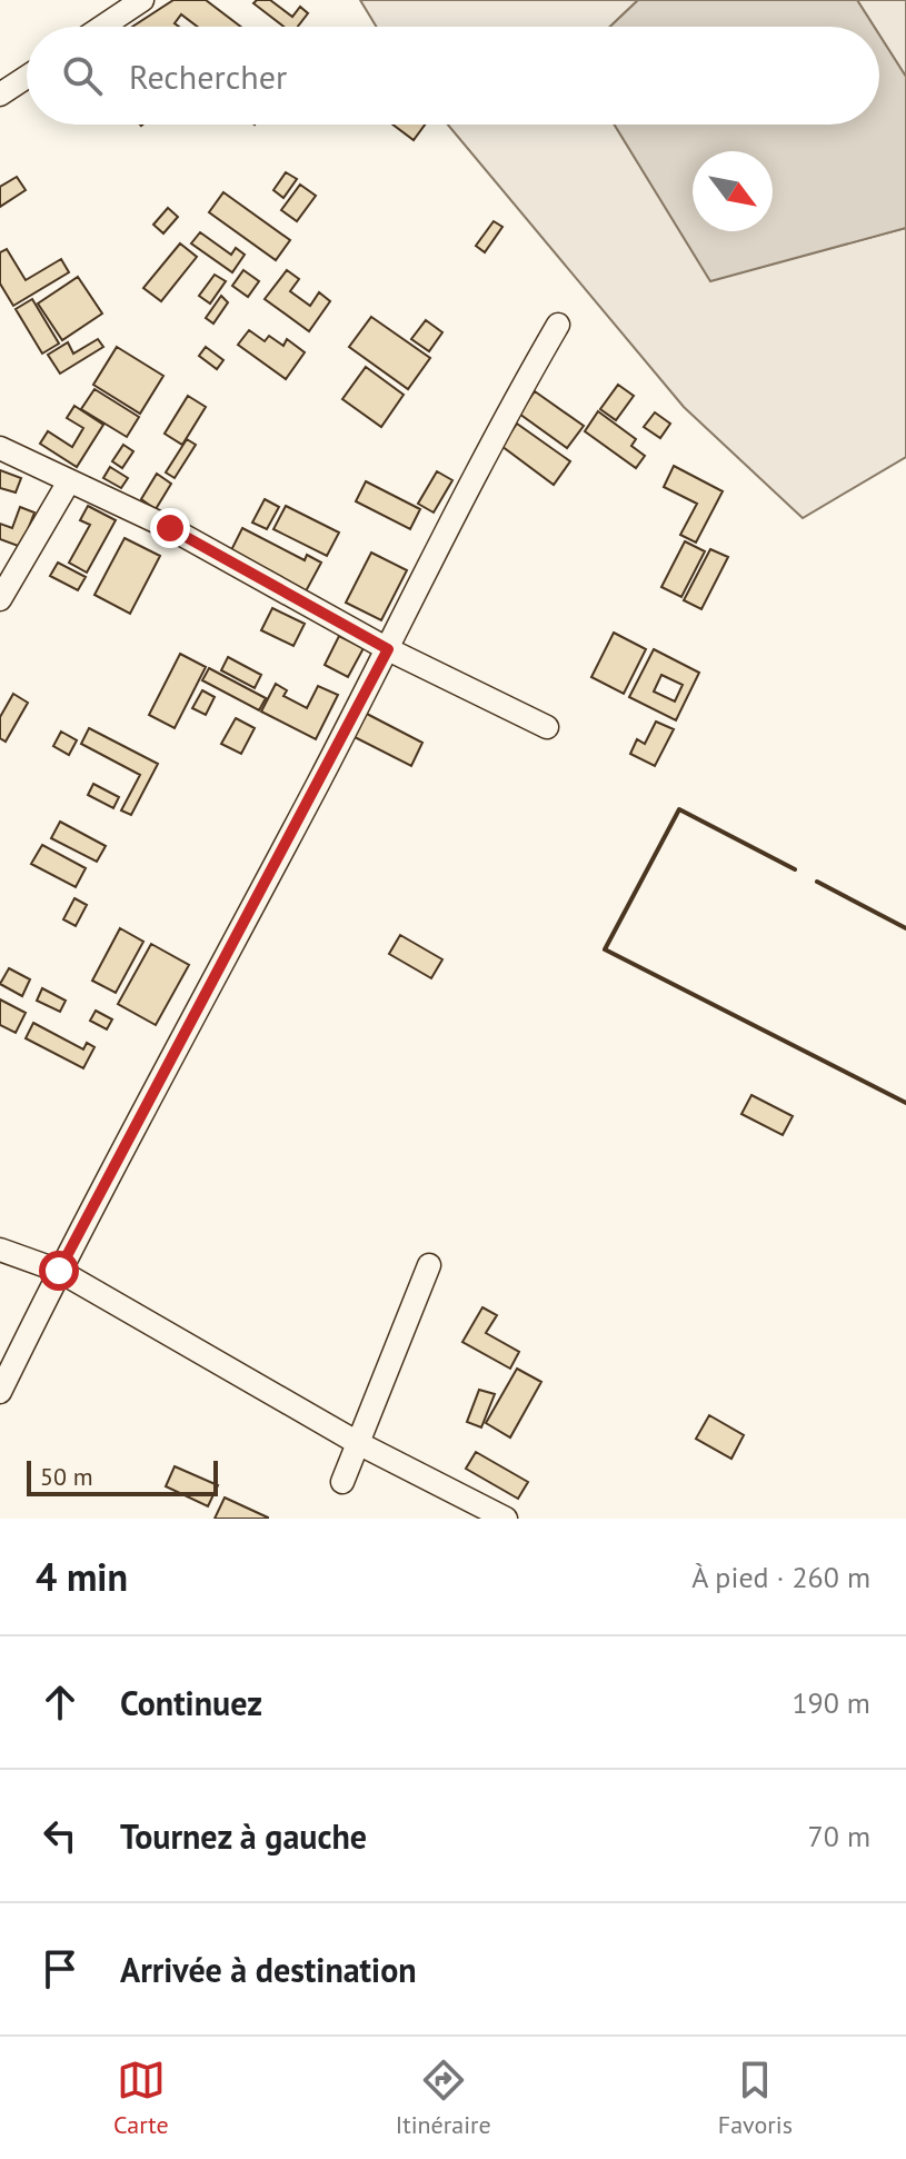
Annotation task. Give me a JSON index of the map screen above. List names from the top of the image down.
{
  "scale_bar": "50 m",
  "north": "bottom right",
  "page": {
    "search": "Rechercher",
    "scale": "50 m",
    "heading": ["4 min", "À pied · 260 m"],
    "list": [
      ["Continuez", "190 m"],
      ["Tournez à gauche", "70 m"],
      "Arrivée à destination"
    ],
    "nav": ["Carte", "Itinéraire", "Favoris"]
  }
}
